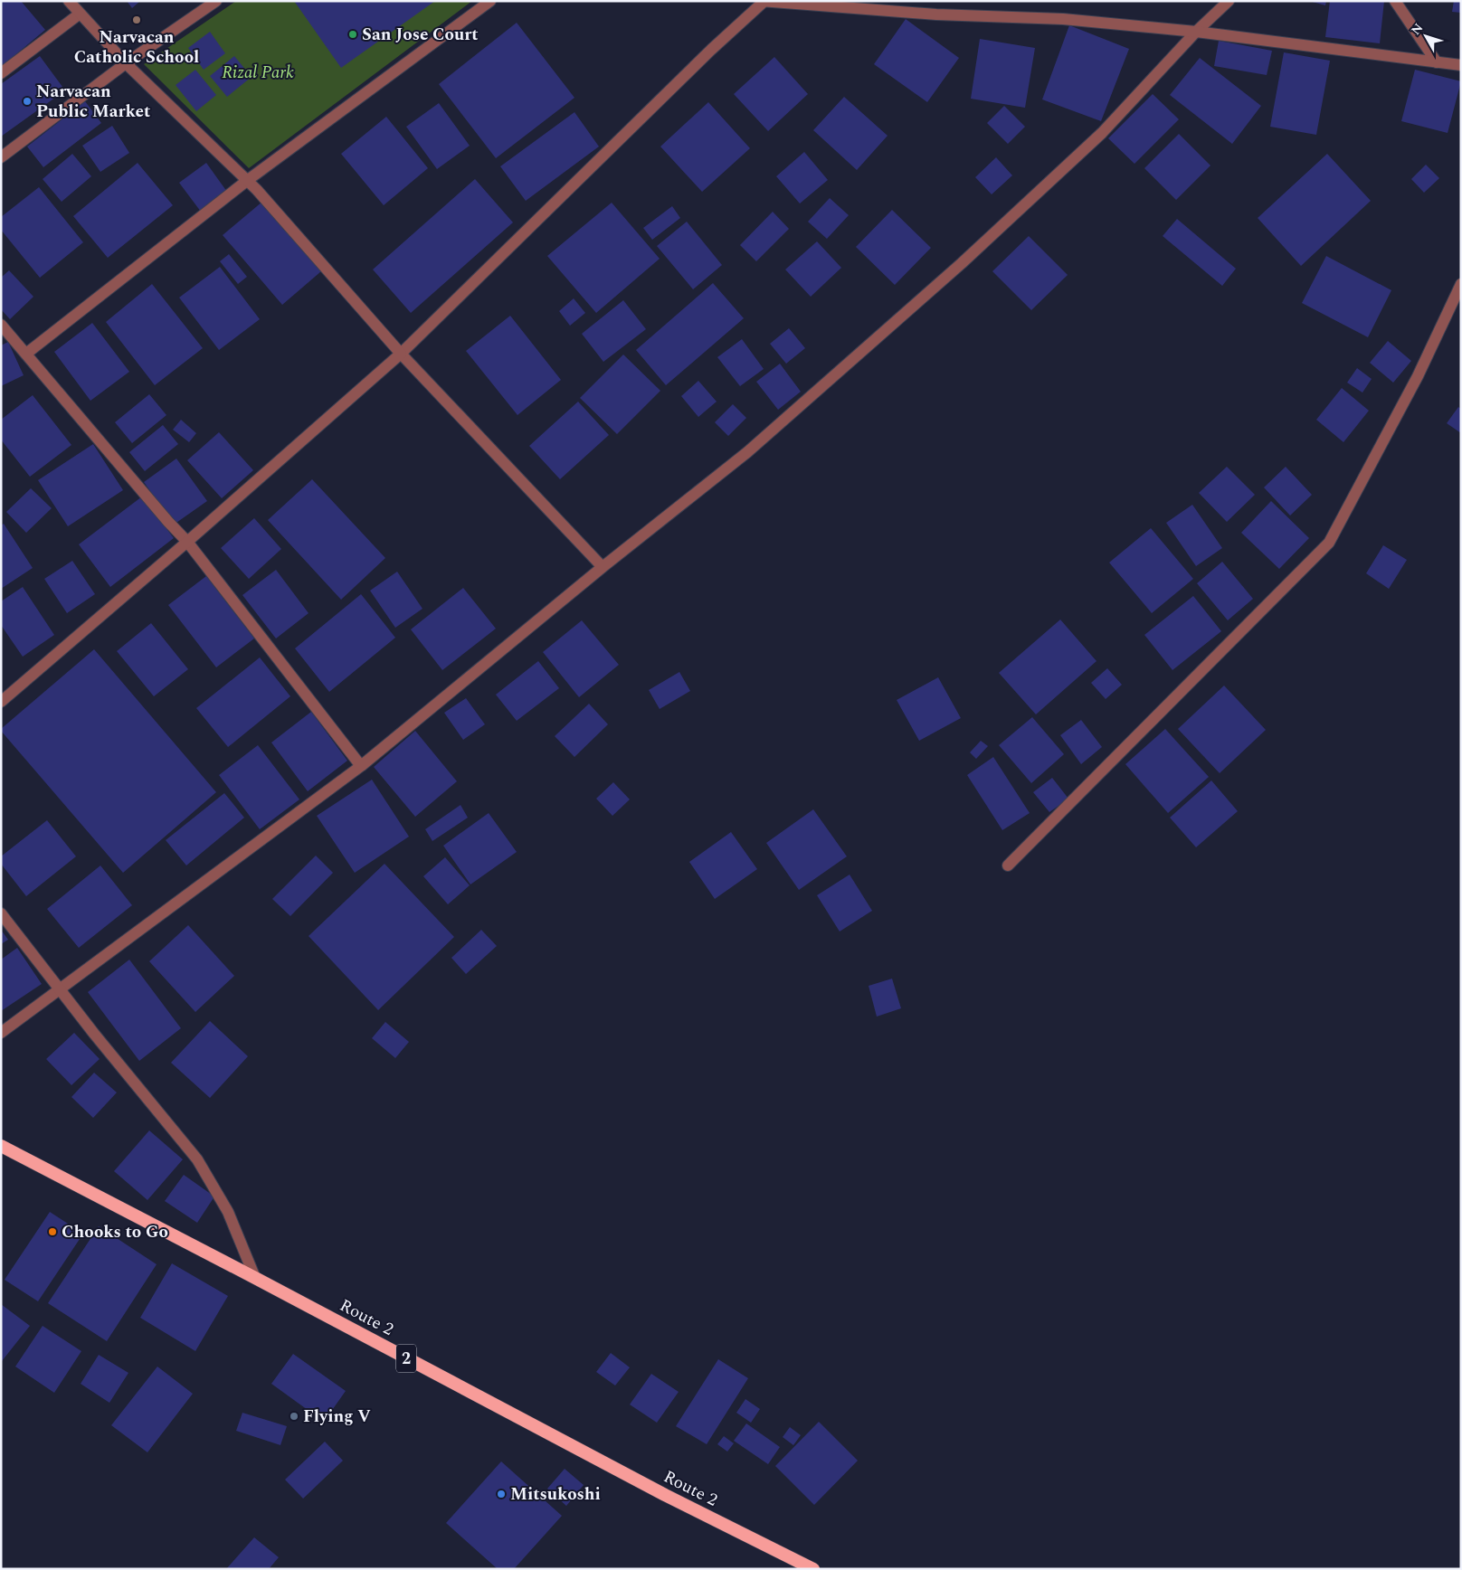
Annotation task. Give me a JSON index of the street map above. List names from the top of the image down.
{
  "streets": {
    "highway": ["Route 2", "2"]
  },
  "parks": ["Rizal Park"],
  "places": [
    "Narvacan Catholic School",
    "San Jose Court",
    "Narvacan Public Market",
    "Chooks to Go",
    "Flying V",
    "Mitsukoshi"
  ],
  "north": "top left"
}
